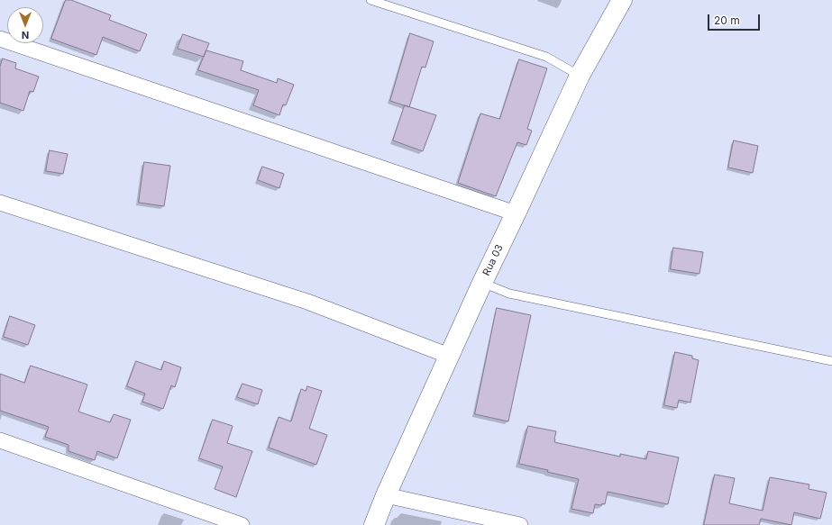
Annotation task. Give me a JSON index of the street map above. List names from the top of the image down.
{
  "streets": {
    "street": ["Rua 03"]
  },
  "scale_bar": "20 m",
  "north": "bottom"
}
